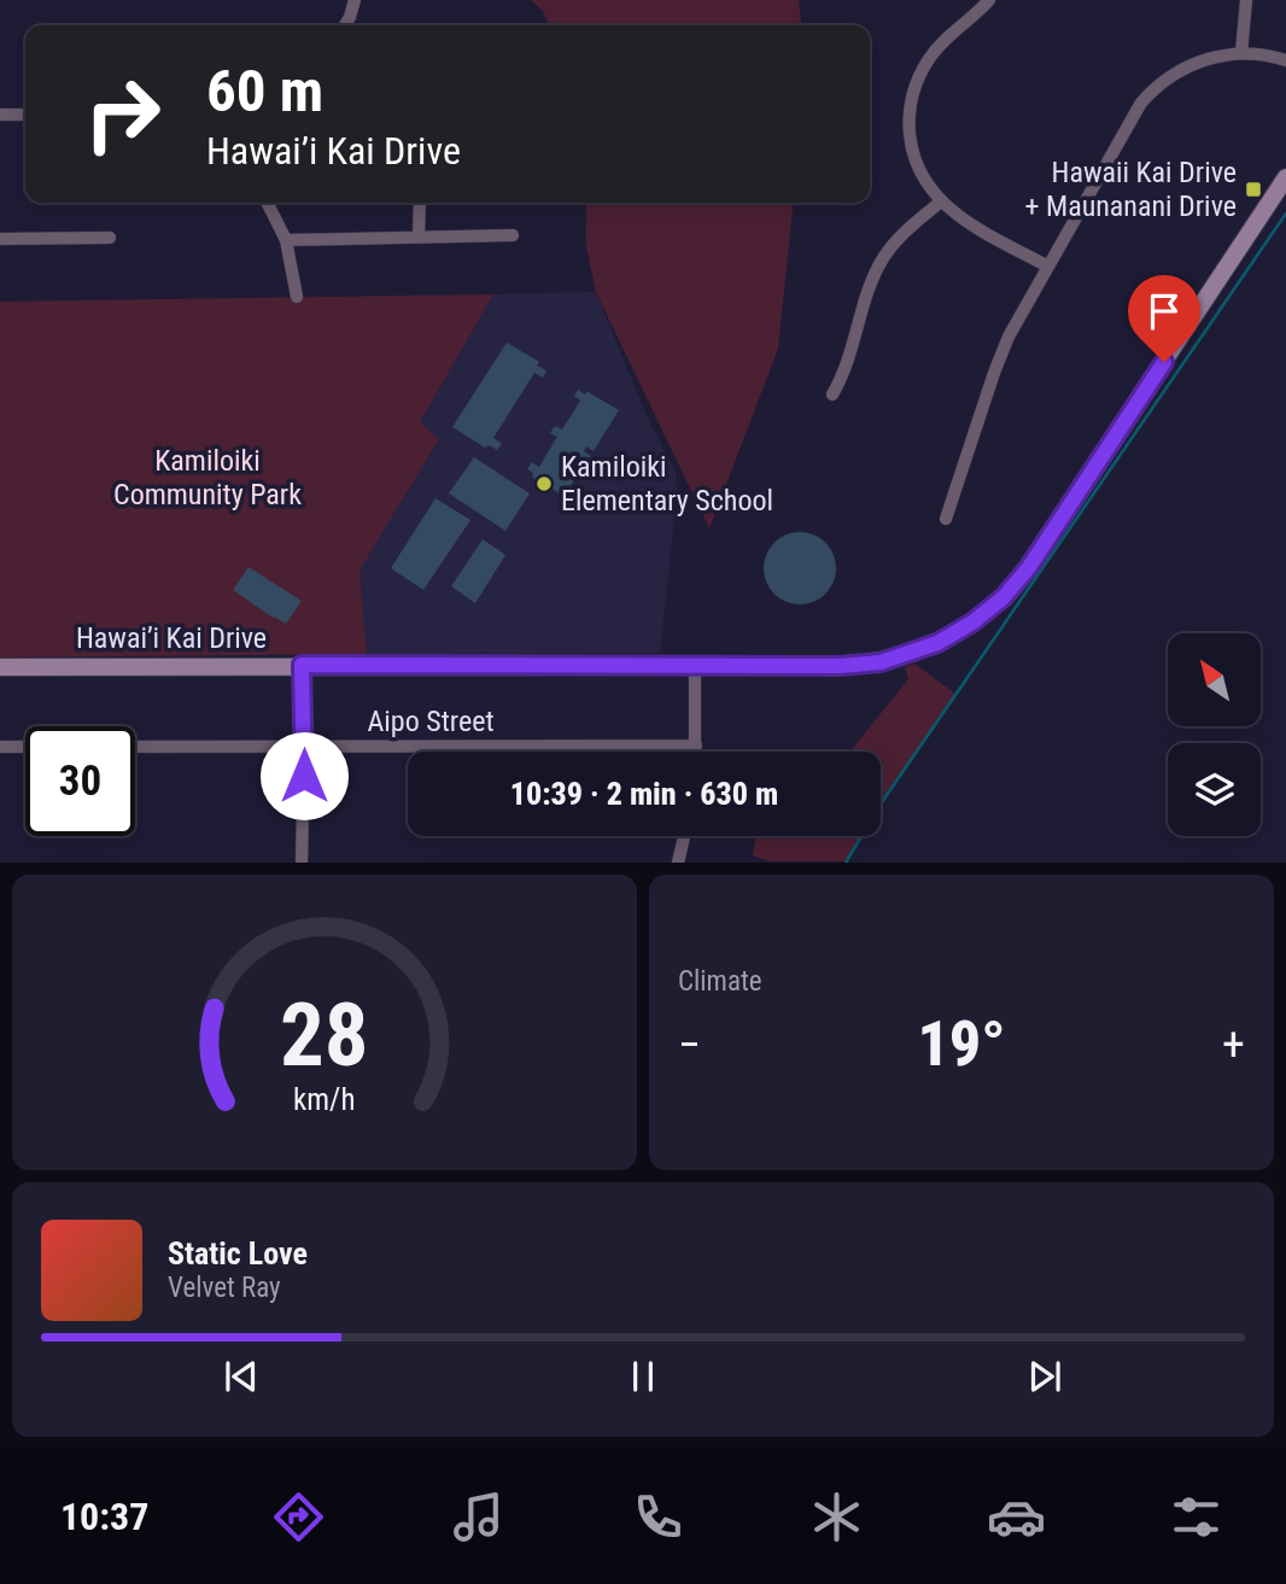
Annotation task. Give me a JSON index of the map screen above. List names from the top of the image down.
{
  "streets": {
    "main road": ["Hawai’i Kai Drive"],
    "street": ["Aipo Street"]
  },
  "parks": ["Kamiloiki Community Park"],
  "places": {
    "transit": ["Hawaii Kai Drive + Maunanani Drive"],
    "other": ["Kamiloiki Elementary School"]
  },
  "north": "top left",
  "page": {
    "turn": ["60 m", "Hawai’i Kai Drive"],
    "limit": "30",
    "trip": "10:39 · 2 min · 630 m",
    "tile": "Climate",
    "heat": ["−", "19°", "+"],
    "song": ["Static Love", "Velvet Ray"],
    "tabs": "10:37",
    "gauge": ["28", "km/h"]
  }
}
